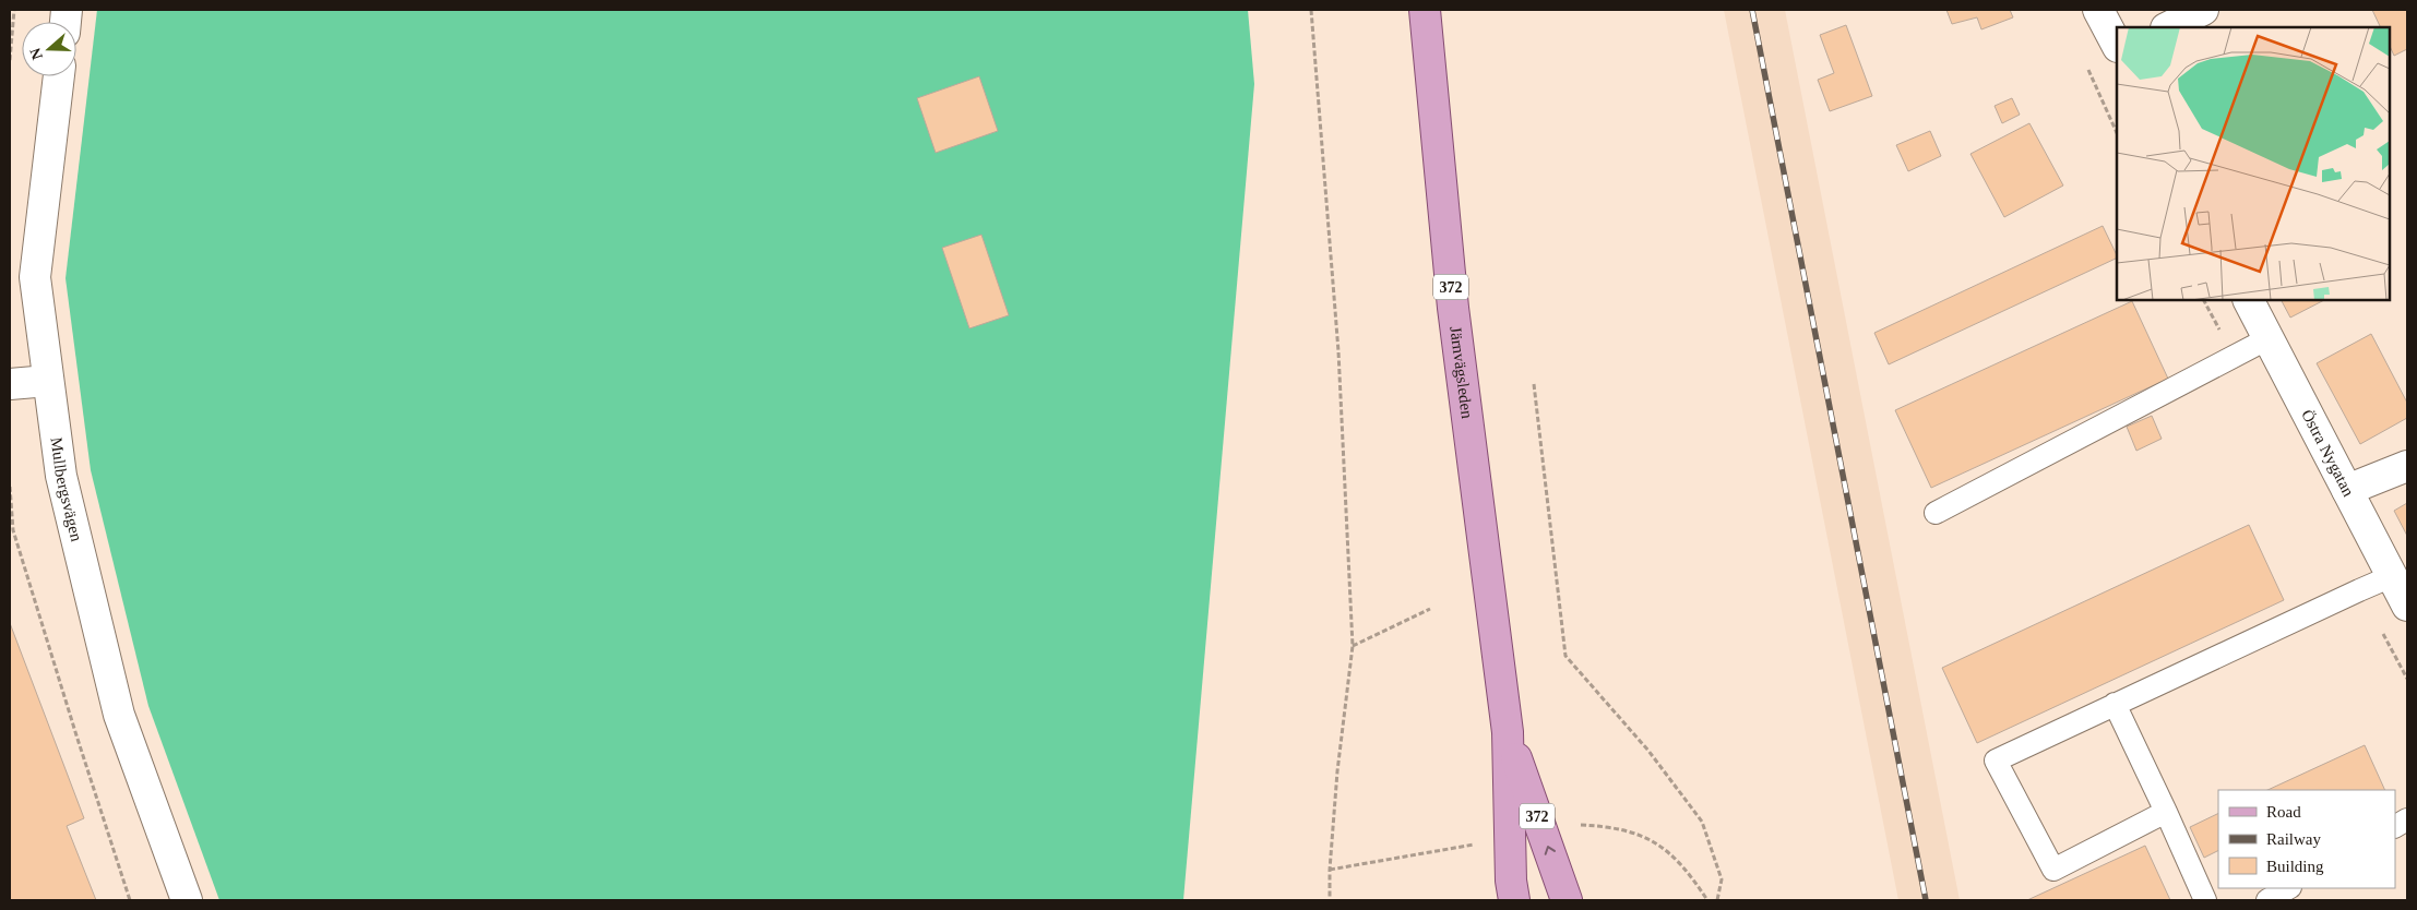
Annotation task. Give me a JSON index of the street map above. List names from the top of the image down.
{
  "streets": {
    "main road": ["372", "Järnvägsleden"],
    "street": ["Östra Nygatan", "Mullbergsvägen"]
  },
  "legend": ["Road", "Railway", "Building"],
  "north": "left"
}
